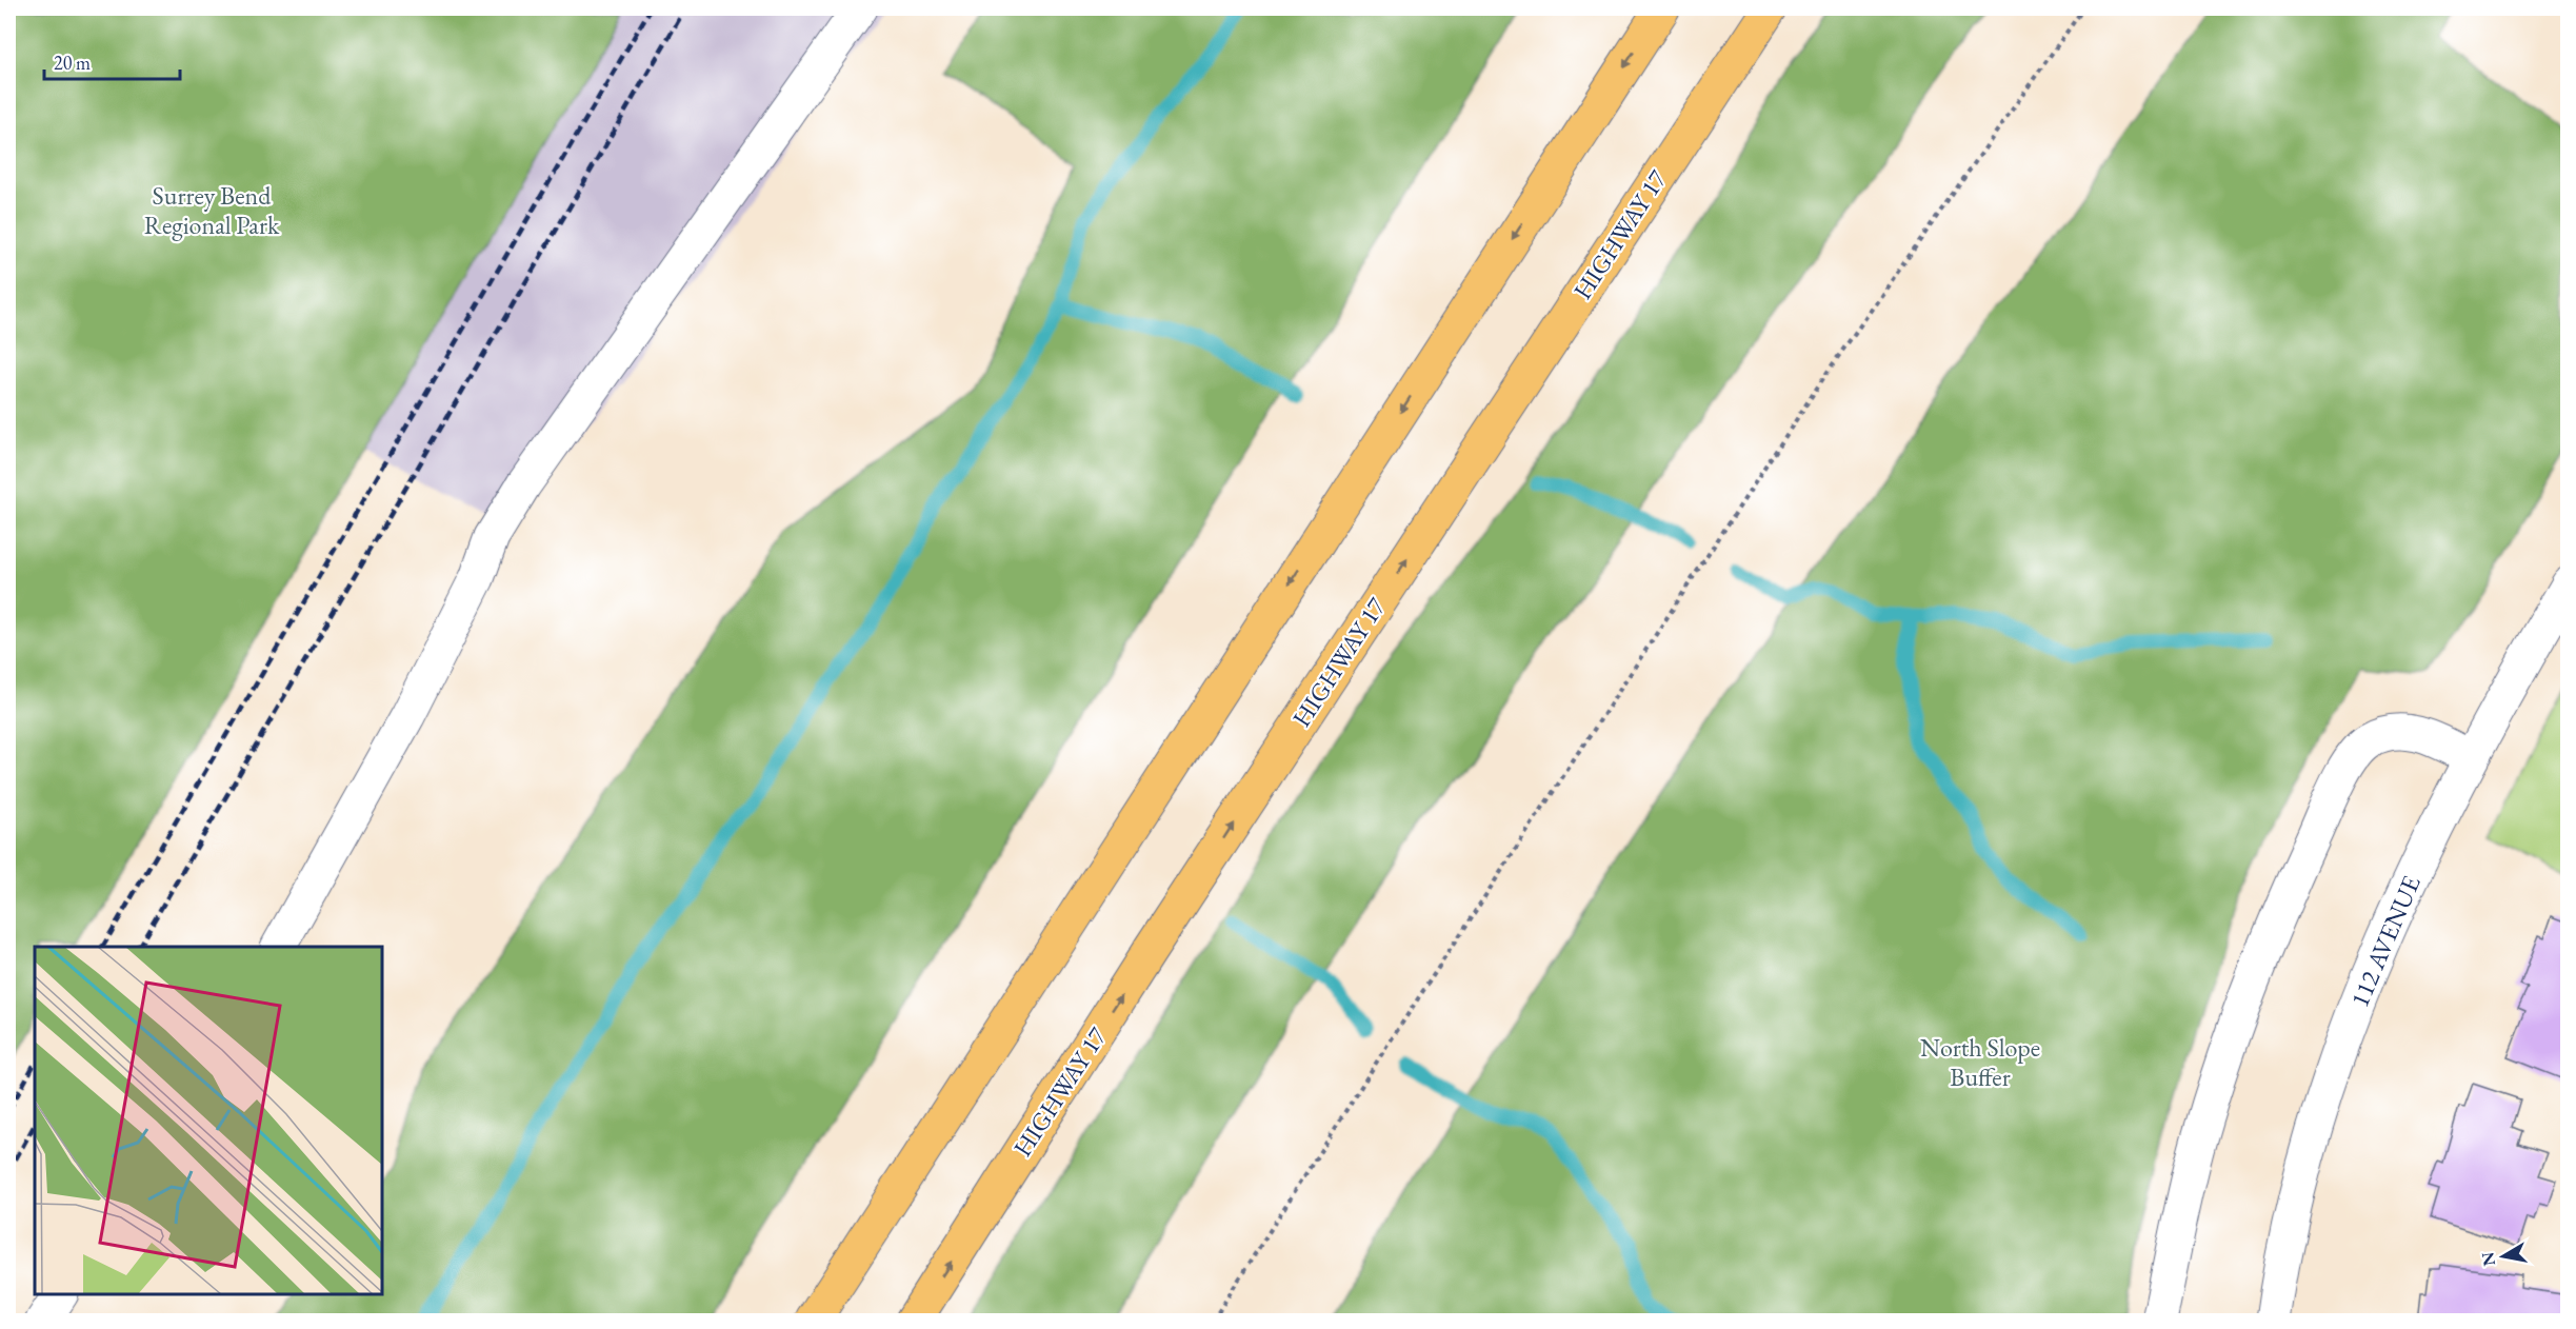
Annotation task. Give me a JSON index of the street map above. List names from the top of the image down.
{
  "streets": {
    "highway": ["HIGHWAY 17"],
    "street": ["112 AVENUE"]
  },
  "parks": ["Surrey Bend Regional Park", "North Slope Buffer"],
  "scale_bar": "20 m",
  "north": "left"
}
